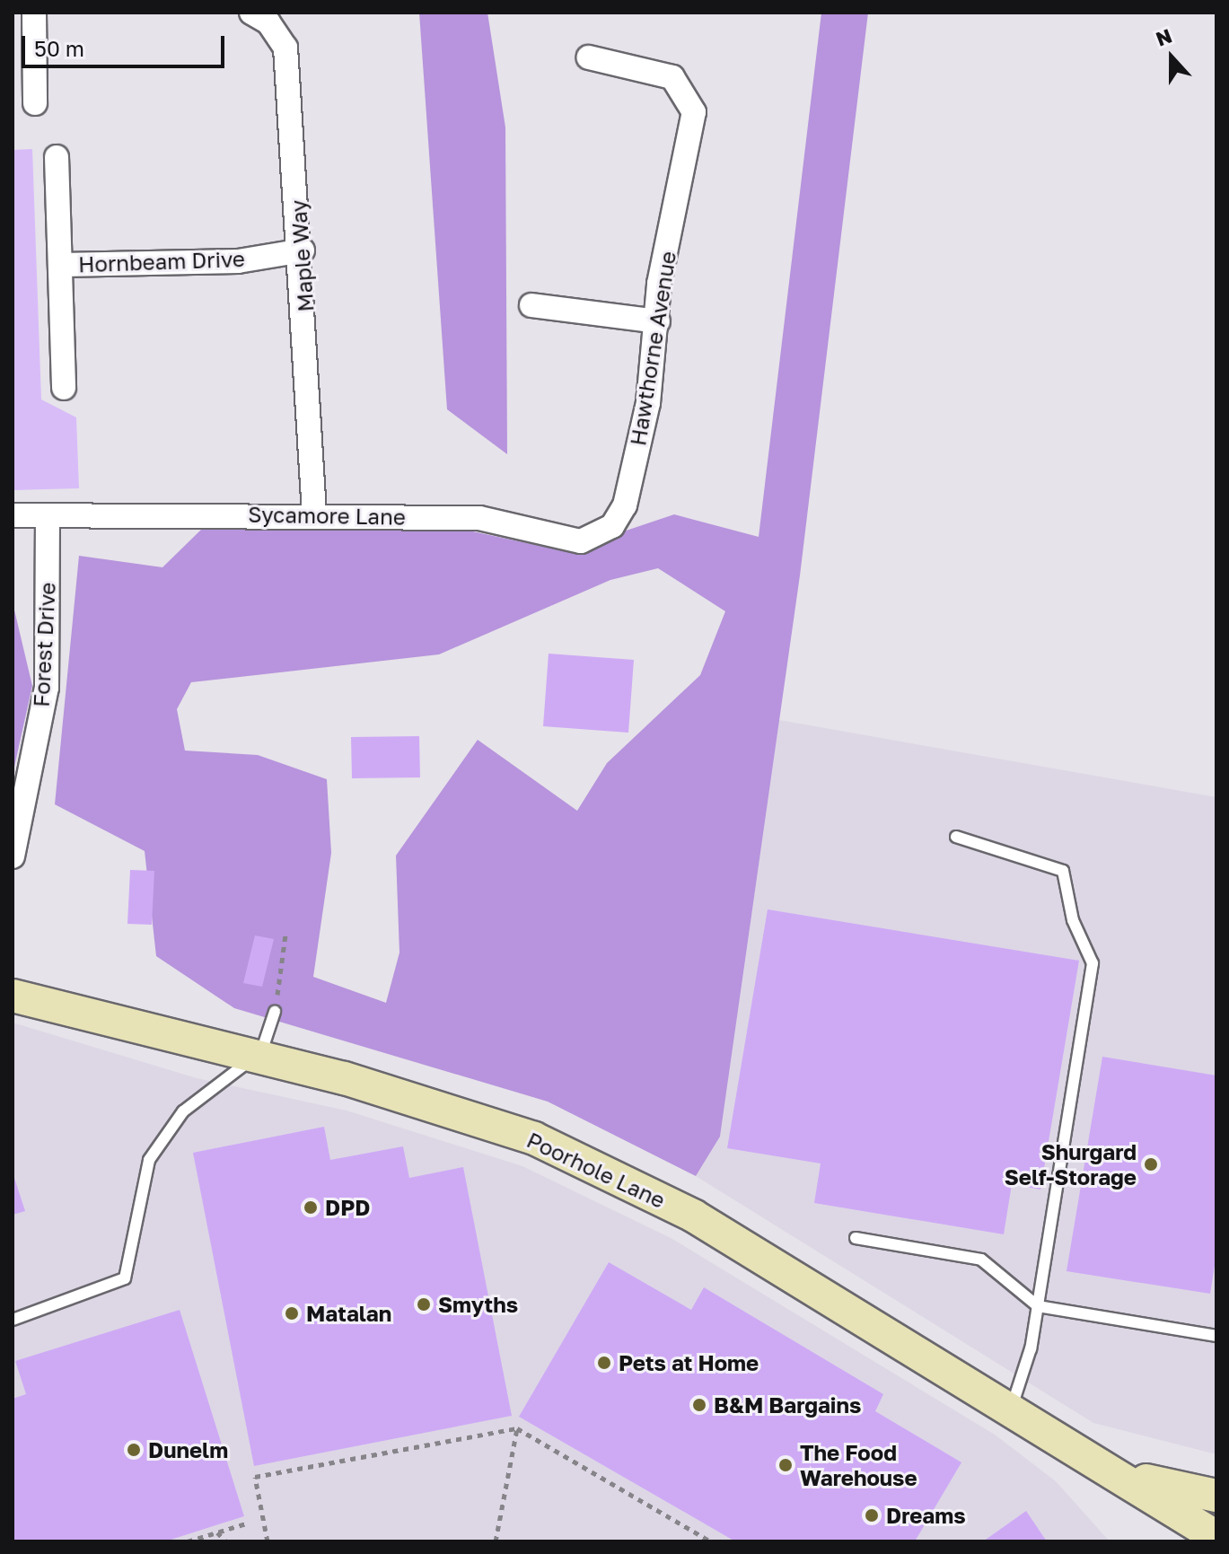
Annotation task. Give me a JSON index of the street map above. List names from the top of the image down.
{
  "streets": {
    "street": [
      "Maple Way",
      "Hornbeam Drive",
      "Hawthorne Avenue",
      "Sycamore Lane",
      "Forest Drive",
      "Poorhole Lane"
    ]
  },
  "crossings": [
    ["Maple Way", "Hornbeam Drive"],
    ["Maple Way", "Sycamore Lane"],
    ["Hawthorne Avenue", "Sycamore Lane"],
    ["Sycamore Lane", "Forest Drive"]
  ],
  "places": [
    "Shurgard Self-Storage",
    "DPD",
    "Smyths",
    "Matalan",
    "Pets at Home",
    "B&M Bargains",
    "Dunelm",
    "The Food Warehouse",
    "Dreams"
  ],
  "scale_bar": "50 m",
  "north": "top"
}
